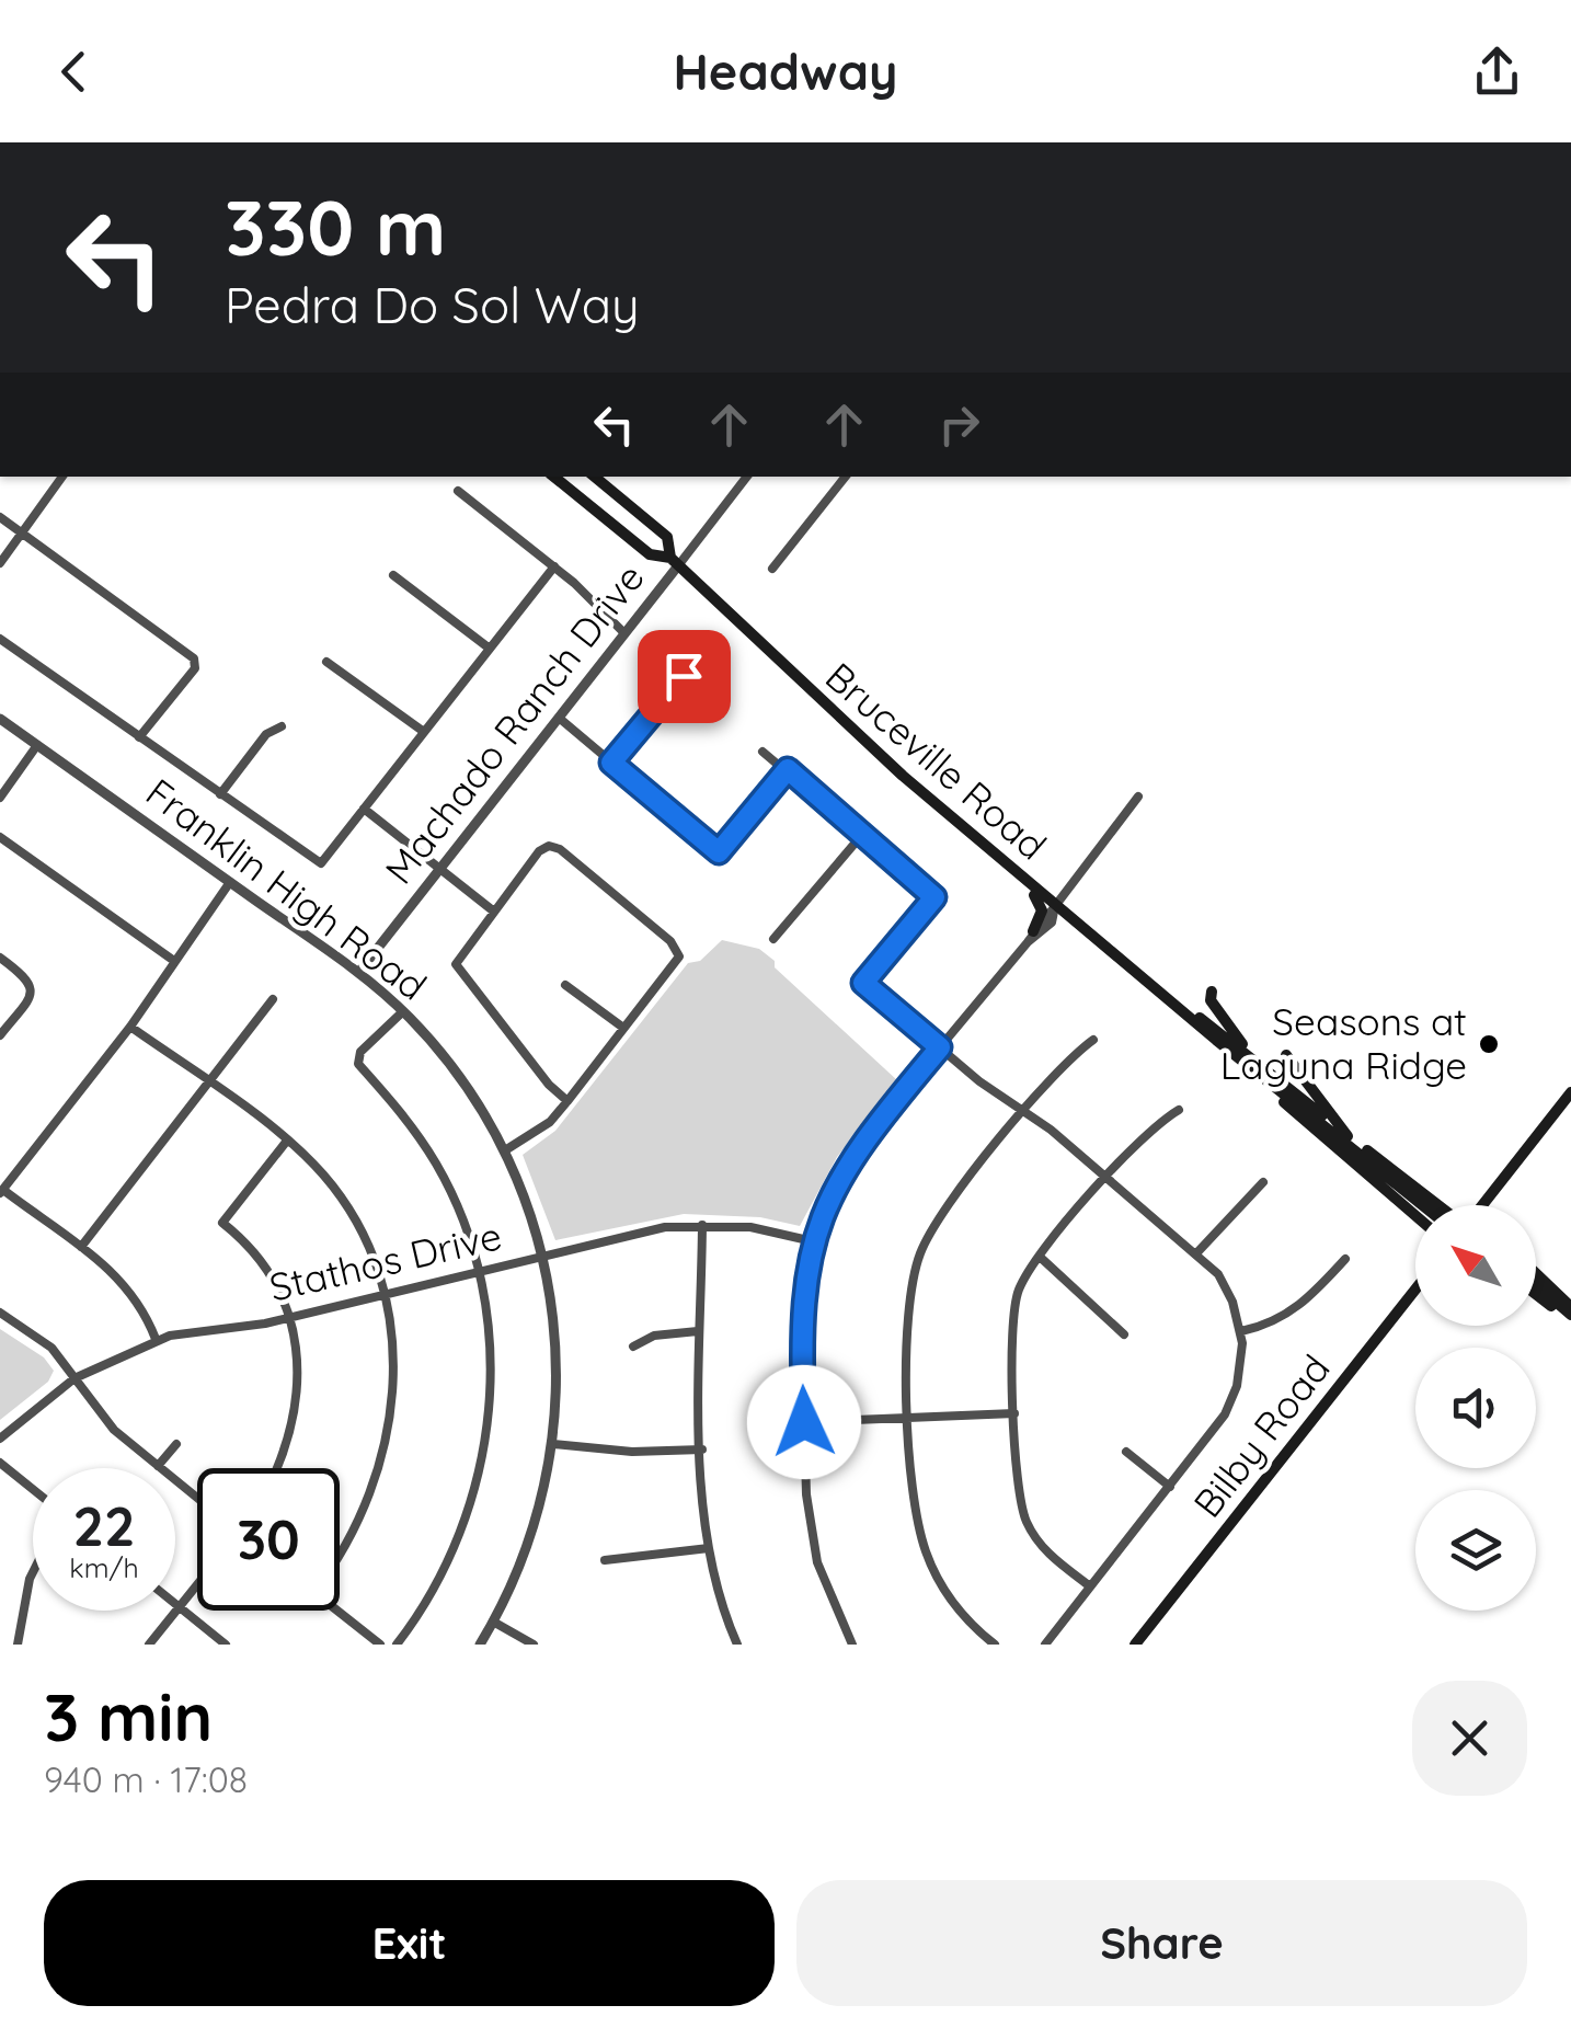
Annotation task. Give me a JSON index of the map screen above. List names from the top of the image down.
{
  "streets": {
    "main road": ["Bruceville Road", "Bilby Road"],
    "street": ["Machado Ranch Drive", "Franklin High Road", "Stathos Drive"]
  },
  "crossings": [
    ["Machado Ranch Drive", "Bruceville Road"],
    ["Machado Ranch Drive", "Franklin High Road"],
    ["Franklin High Road", "Stathos Drive"]
  ],
  "places": ["Seasons at Laguna Ridge"],
  "north": "top left",
  "page": {
    "header": "Headway",
    "turn": ["330 m", "Pedra Do Sol Way"],
    "speed": "22 km/h",
    "limit": "30",
    "heading": ["3 min", "940 m · 17:08"],
    "buttons": ["Exit", "Share"]
  }
}
